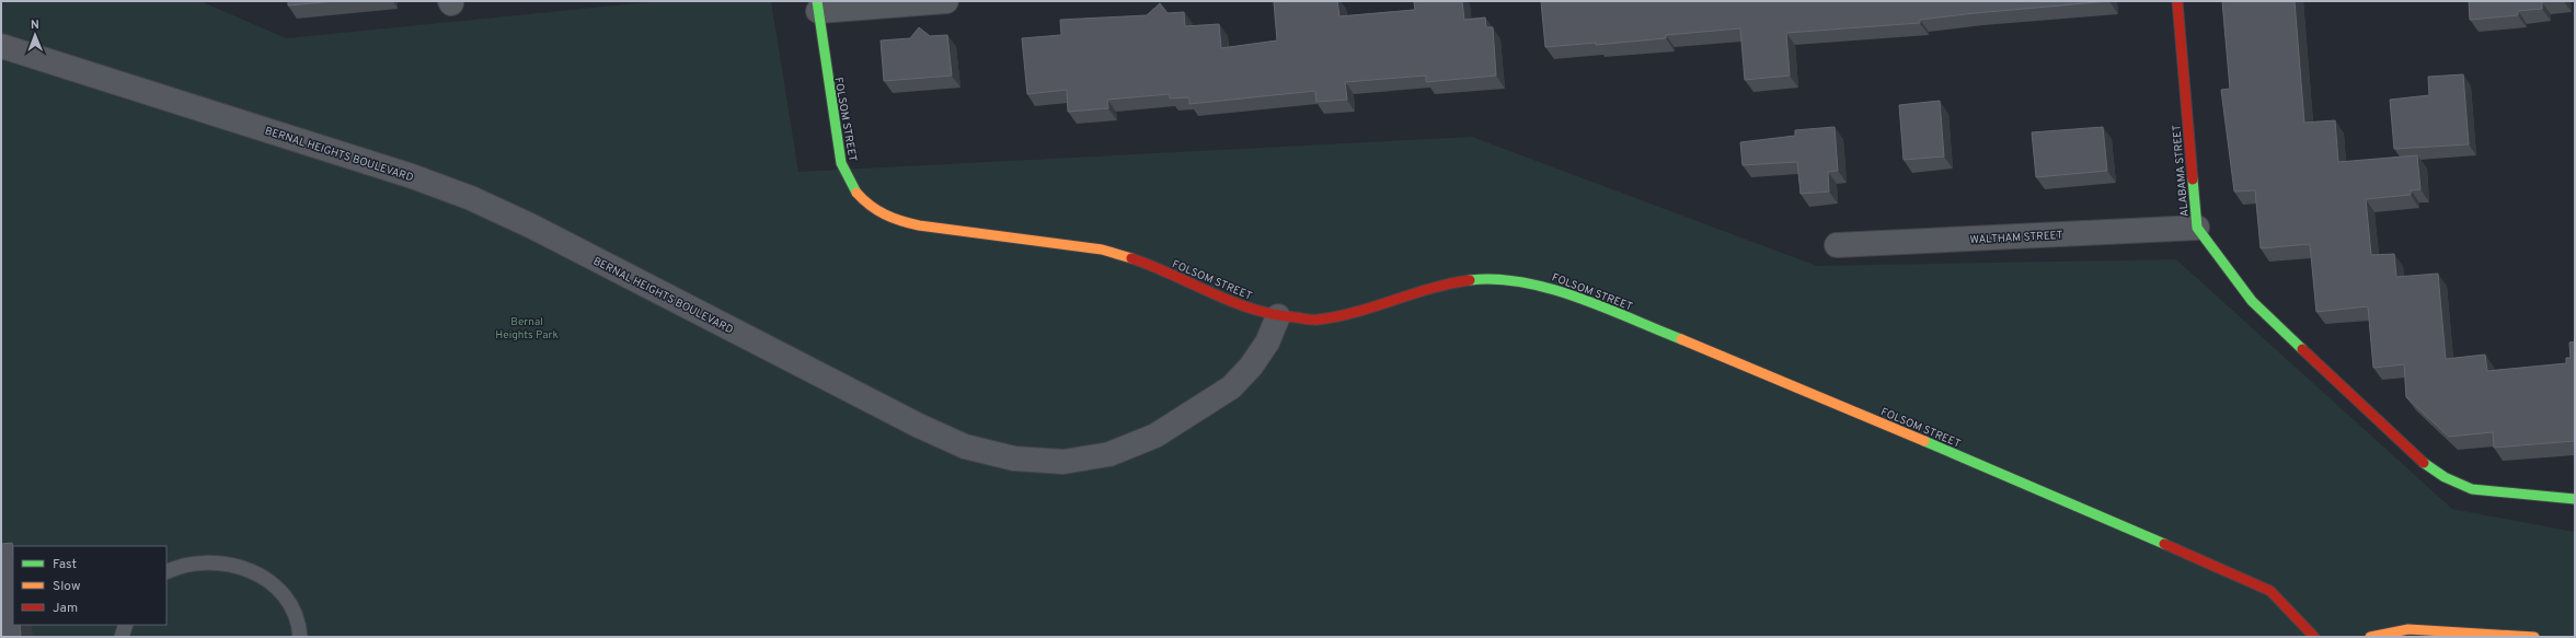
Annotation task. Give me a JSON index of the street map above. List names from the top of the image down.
{
  "streets": {
    "street": [
      "FOLSOM STREET",
      "BERNAL HEIGHTS BOULEVARD",
      "ALABAMA STREET",
      "WALTHAM STREET"
    ]
  },
  "crossings": [
    ["FOLSOM STREET", "BERNAL HEIGHTS BOULEVARD"],
    ["ALABAMA STREET", "WALTHAM STREET"]
  ],
  "parks": ["Bernal Heights Park"],
  "legend": ["Fast", "Slow", "Jam"],
  "north": "top"
}
